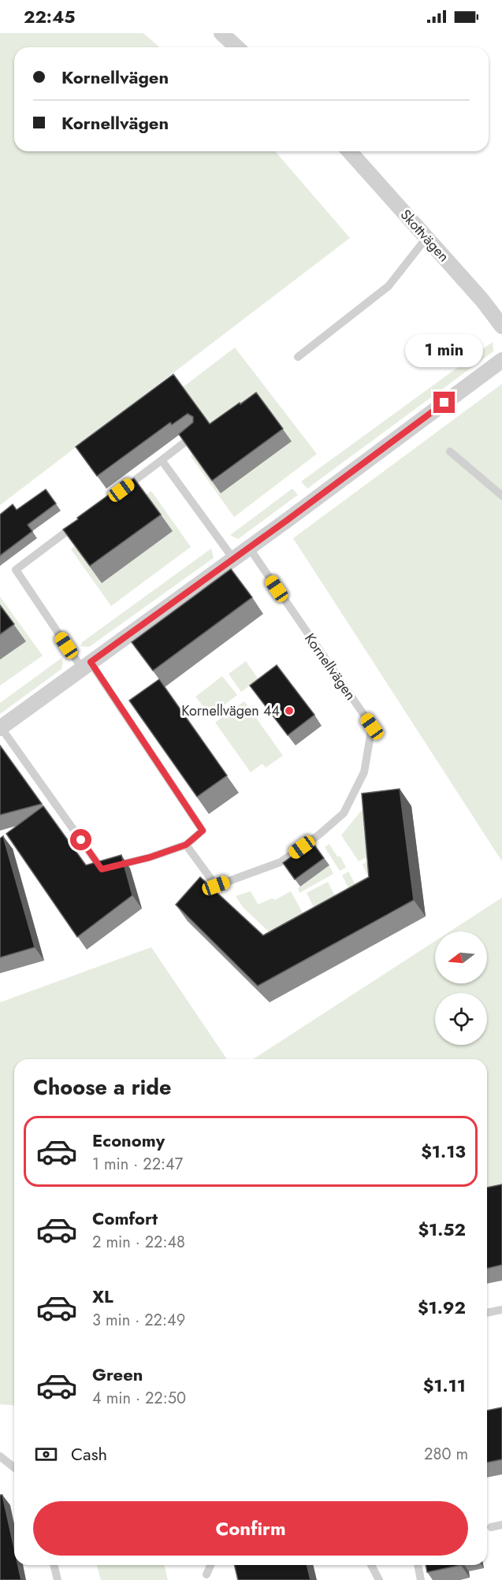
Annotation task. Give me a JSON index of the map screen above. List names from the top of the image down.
{
  "streets": {
    "street": ["Skottvägen"],
    "lane": ["Kornellvägen"]
  },
  "places": ["Kornellvägen 44"],
  "north": "left",
  "page": {
    "status": "22:45",
    "banner": ["Kornellvägen", "Kornellvägen"],
    "bubble": "1 min",
    "heading": "Choose a ride",
    "list": [
      {
        "name": "Economy",
        "note": "1 min · 22:47",
        "value": "$1.13"
      },
      {
        "name": "Comfort",
        "note": "2 min · 22:48",
        "value": "$1.52"
      },
      {
        "name": "XL",
        "note": "3 min · 22:49",
        "value": "$1.92"
      },
      {
        "name": "Green",
        "note": "4 min · 22:50",
        "value": "$1.11"
      }
    ],
    "pay": ["Cash", "280 m"],
    "buttons": "Confirm"
  }
}
